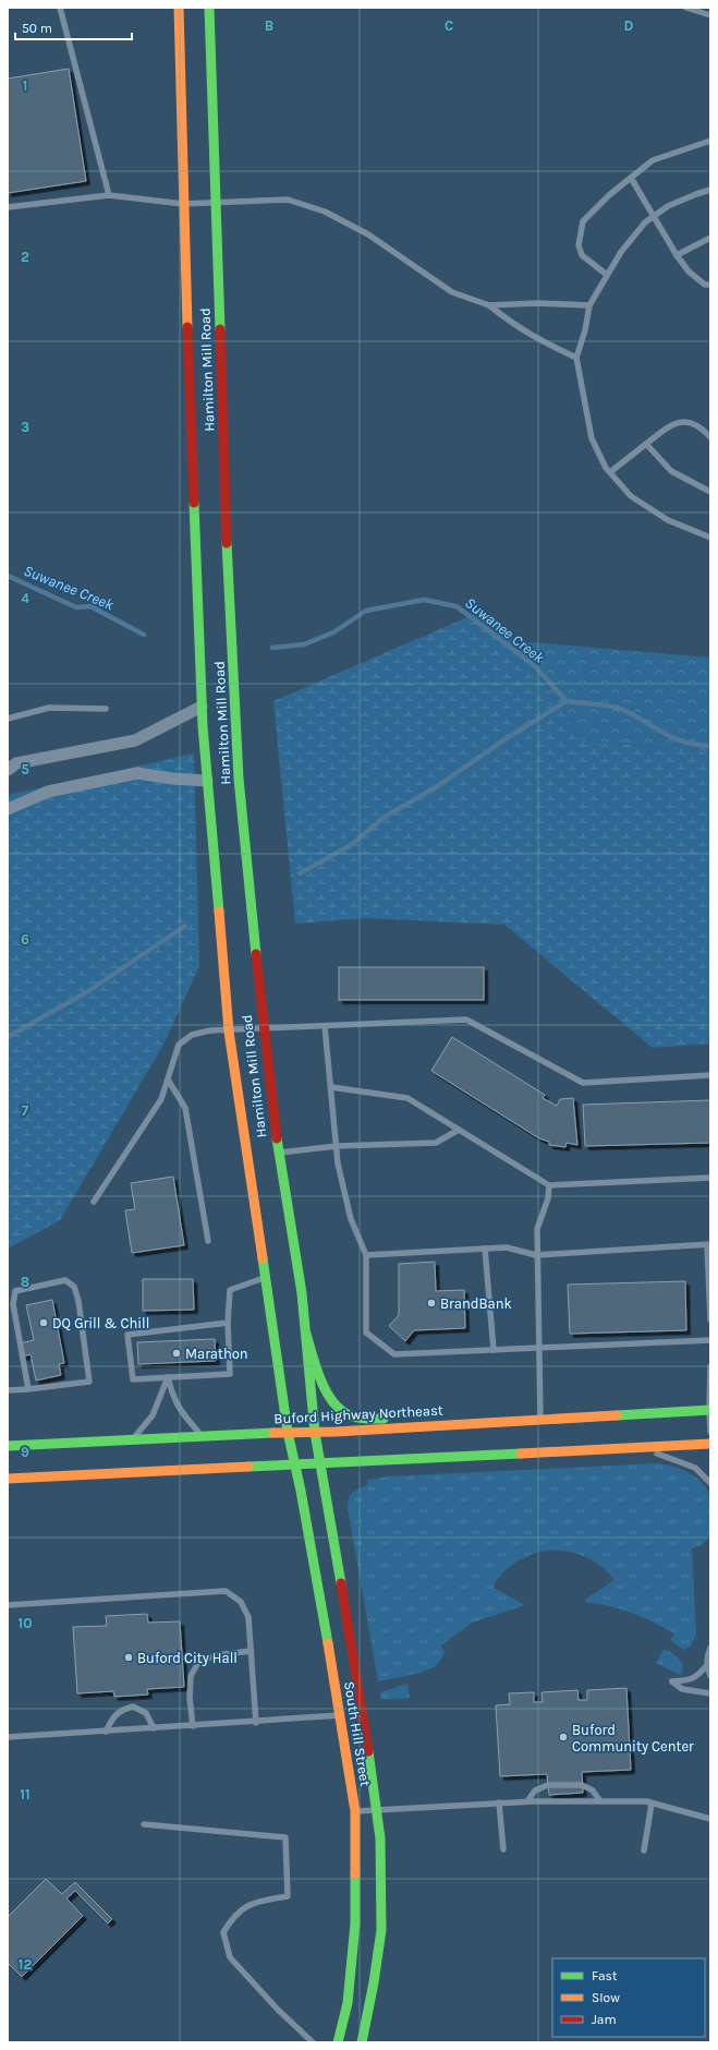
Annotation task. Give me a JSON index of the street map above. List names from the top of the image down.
{
  "streets": {
    "main road": ["Hamilton Mill Road", "Buford Highway Northeast", "South Hill Street"]
  },
  "crossings": [
    ["Hamilton Mill Road", "Buford Highway Northeast"],
    ["Hamilton Mill Road", "South Hill Street"],
    ["Buford Highway Northeast", "South Hill Street"]
  ],
  "water": ["Suwanee Creek"],
  "places": [
    "BrandBank",
    "DQ Grill & Chill",
    "Marathon",
    "Buford City Hall",
    "Buford Community Center"
  ],
  "legend": ["Fast", "Slow", "Jam"],
  "scale_bar": "50 m",
  "grid": {
    "columns": ["B", "C", "D"],
    "rows": [
      "1",
      "2",
      "3",
      "4",
      "5",
      "6",
      "7",
      "8",
      "9",
      "10",
      "11",
      "12"
    ]
  }
}
